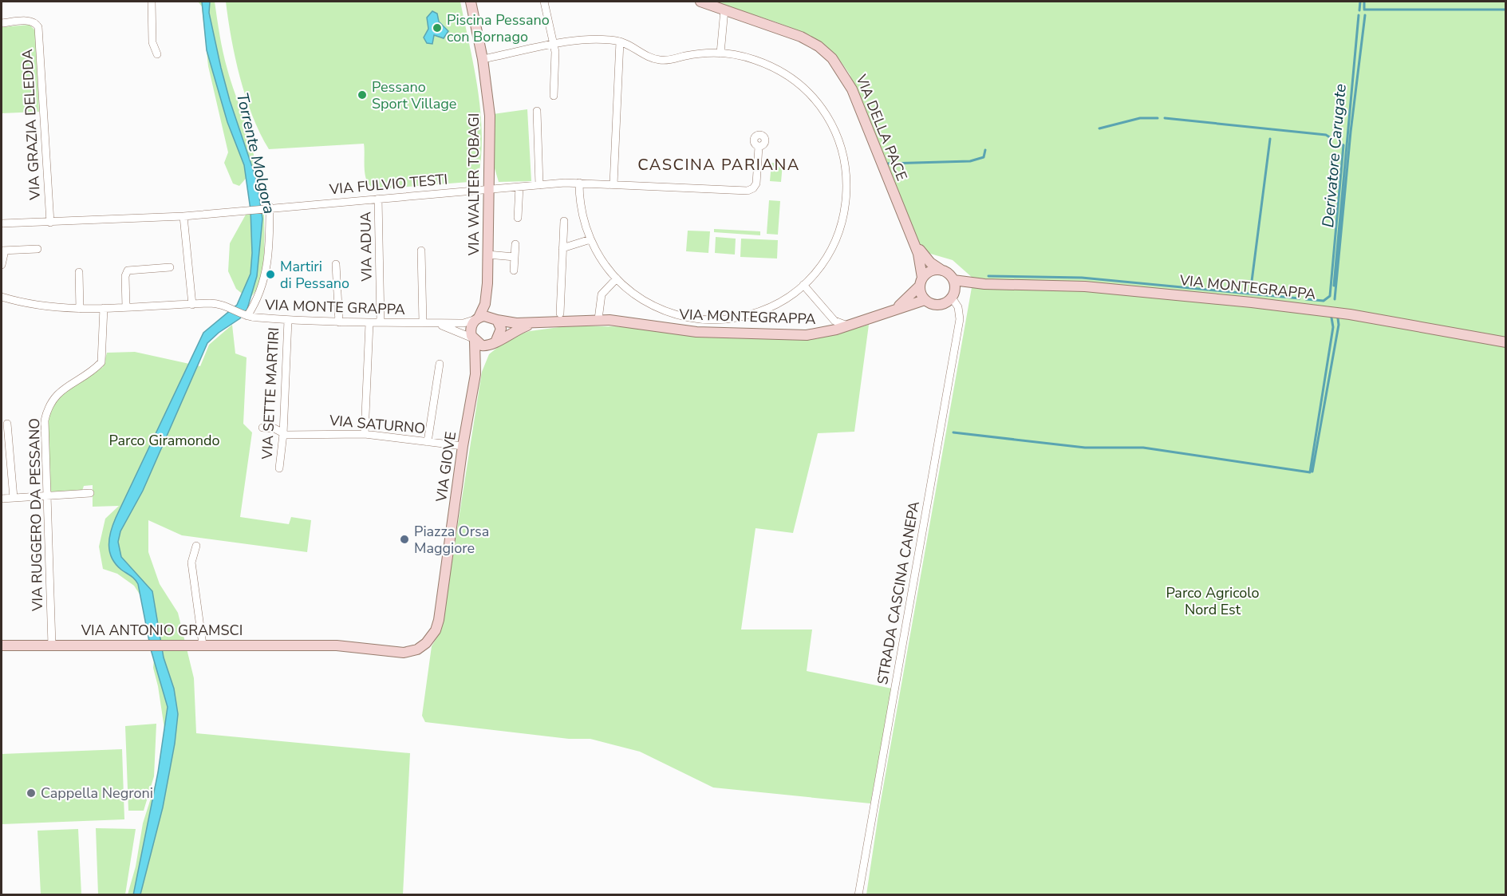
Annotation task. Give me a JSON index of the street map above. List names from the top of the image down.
{
  "streets": {
    "street": [
      "VIA GRAZIA DELEDDA",
      "VIA DELLA PACE",
      "VIA FULVIO TESTI",
      "VIA WALTER TOBAGI",
      "VIA ADUA",
      "VIA MONTEGRAPPA",
      "VIA MONTE GRAPPA",
      "VIA SETTE MARTIRI",
      "VIA SATURNO",
      "VIA GIOVE",
      "VIA RUGGERO DA PESSANO",
      "STRADA CASCINA CANEPA",
      "VIA ANTONIO GRAMSCI"
    ]
  },
  "crossings": [
    ["VIA GRAZIA DELEDDA", "VIA FULVIO TESTI"],
    ["VIA DELLA PACE", "VIA MONTEGRAPPA"],
    ["VIA DELLA PACE", "STRADA CASCINA CANEPA"],
    ["VIA FULVIO TESTI", "VIA WALTER TOBAGI"],
    ["VIA FULVIO TESTI", "VIA ADUA"],
    ["VIA WALTER TOBAGI", "VIA MONTEGRAPPA"],
    ["VIA WALTER TOBAGI", "VIA MONTE GRAPPA"],
    ["VIA WALTER TOBAGI", "VIA GIOVE"],
    ["VIA ADUA", "VIA MONTE GRAPPA"],
    ["VIA MONTEGRAPPA", "VIA MONTE GRAPPA"],
    ["VIA MONTEGRAPPA", "VIA GIOVE"],
    ["VIA MONTEGRAPPA", "STRADA CASCINA CANEPA"],
    ["VIA MONTE GRAPPA", "VIA SETTE MARTIRI"],
    ["VIA MONTE GRAPPA", "VIA GIOVE"],
    ["VIA MONTE GRAPPA", "VIA RUGGERO DA PESSANO"],
    ["VIA SETTE MARTIRI", "VIA SATURNO"],
    ["VIA SATURNO", "VIA GIOVE"],
    ["VIA GIOVE", "VIA ANTONIO GRAMSCI"],
    ["VIA RUGGERO DA PESSANO", "VIA ANTONIO GRAMSCI"]
  ],
  "districts": ["CASCINA PARIANA"],
  "water": ["Torrente Molgora", "Derivatore Carugate"],
  "parks": ["Parco Giramondo", "Parco Agricolo Nord Est"],
  "places": [
    "Piscina Pessano con Bornago",
    "Pessano Sport Village",
    "Martiri di Pessano",
    "Piazza Orsa Maggiore",
    "Cappella Negroni"
  ]
}
